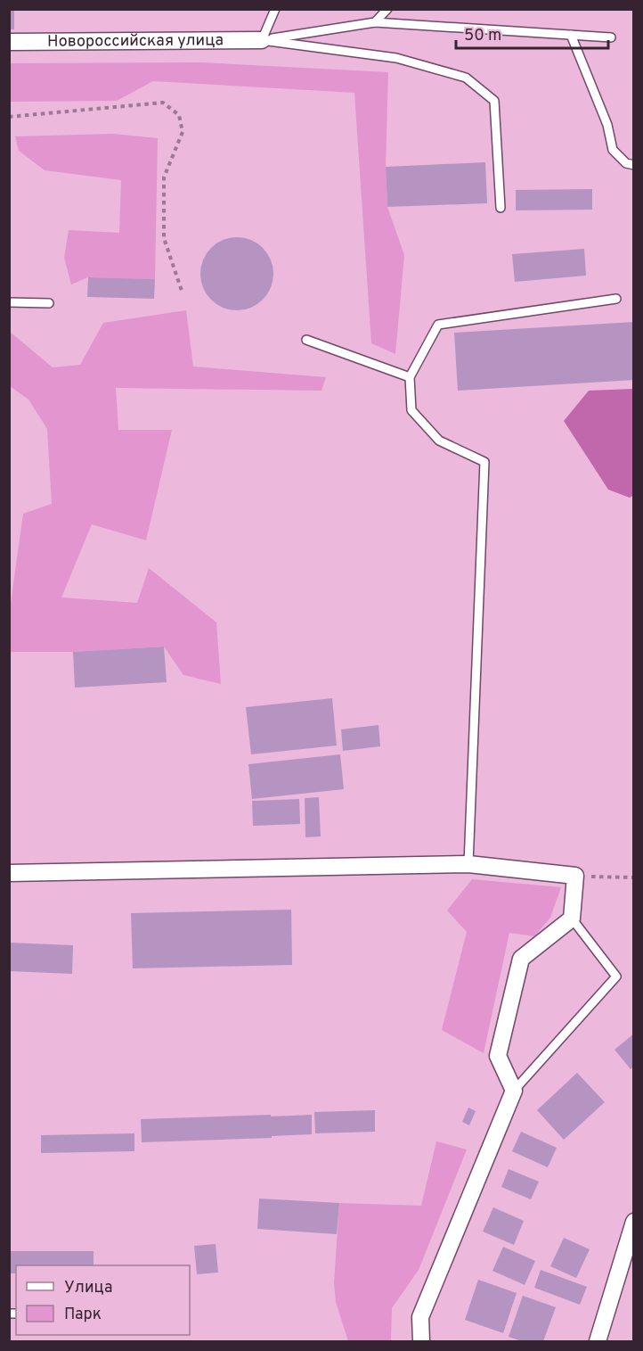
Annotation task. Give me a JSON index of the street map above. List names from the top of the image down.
{
  "streets": {
    "street": ["Новороссийская улица"]
  },
  "legend": ["Улица", "Парк"],
  "scale_bar": "50 m"
}
